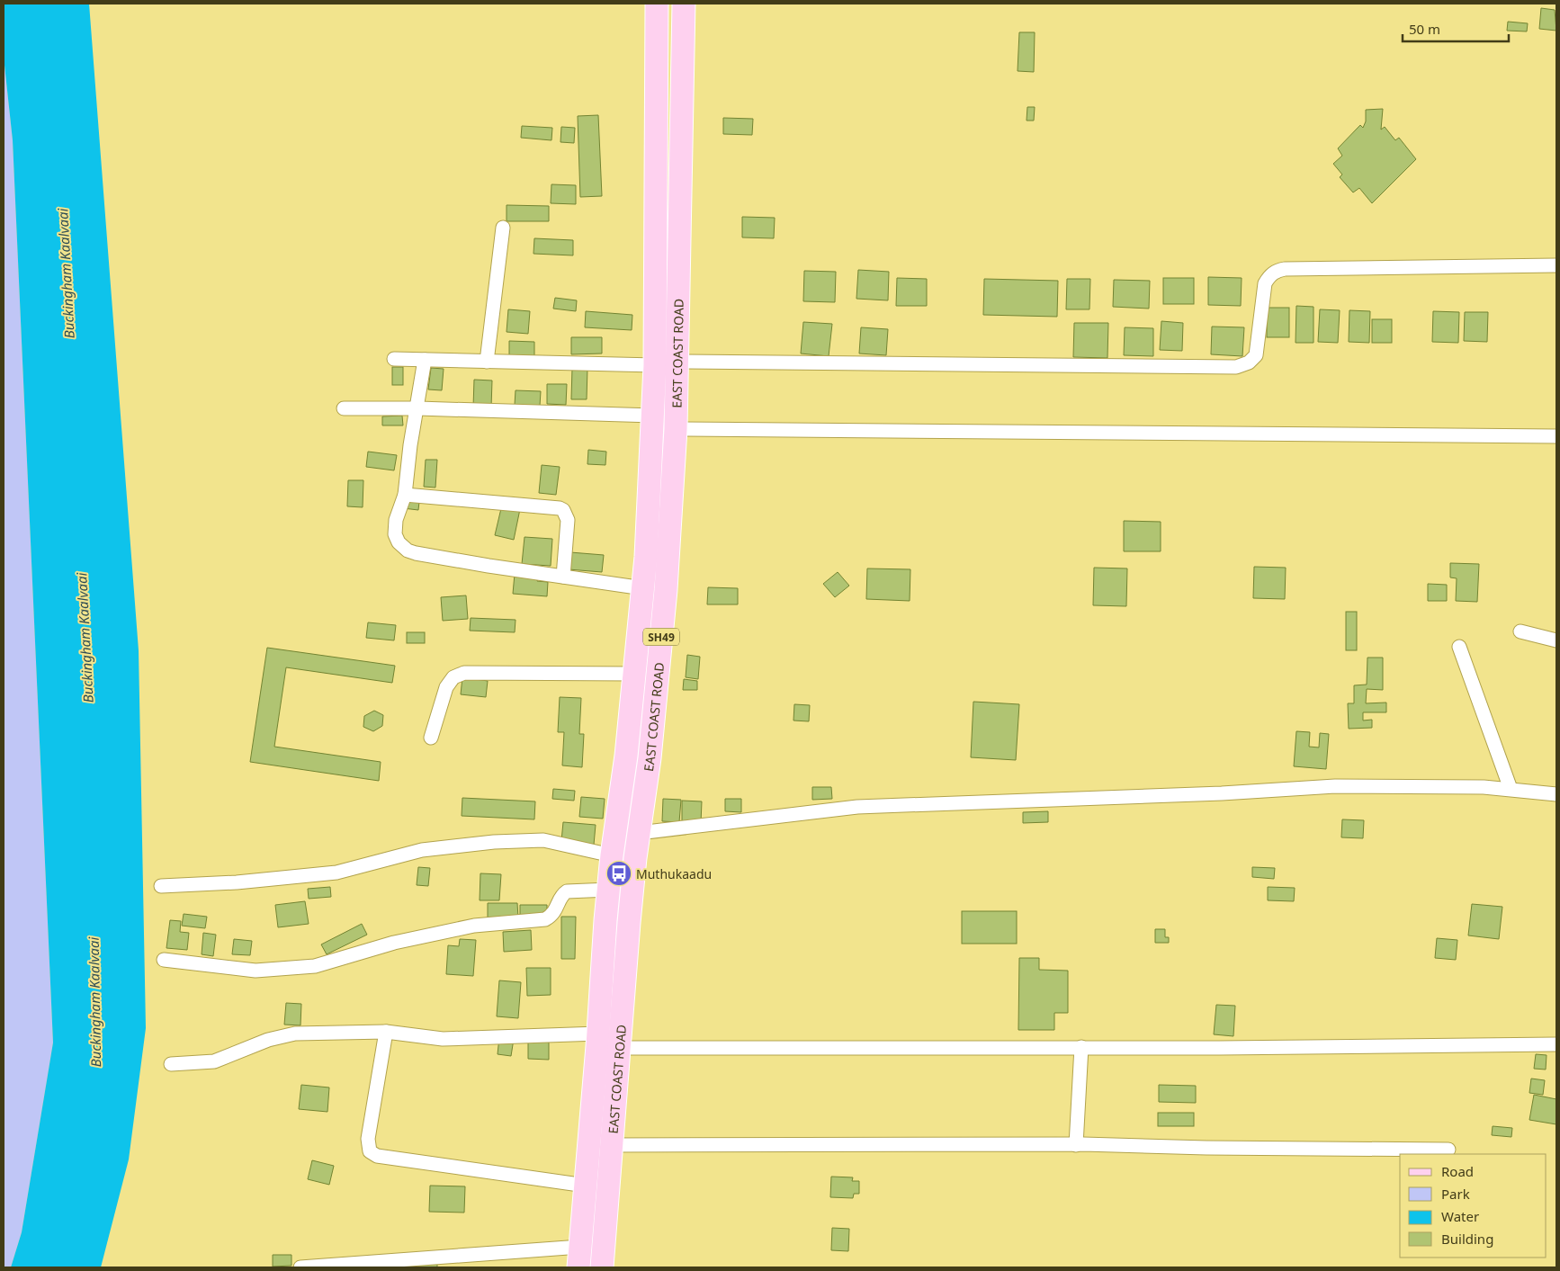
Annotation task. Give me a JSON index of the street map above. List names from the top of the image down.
{
  "streets": {
    "main road": ["EAST COAST ROAD", "SH49"]
  },
  "water": ["Buckingham Kaalvaai"],
  "places": {
    "bus stop": ["Muthukaadu"]
  },
  "legend": [
    "Road",
    "Park",
    "Water",
    "Building"
  ],
  "scale_bar": "50 m"
}
